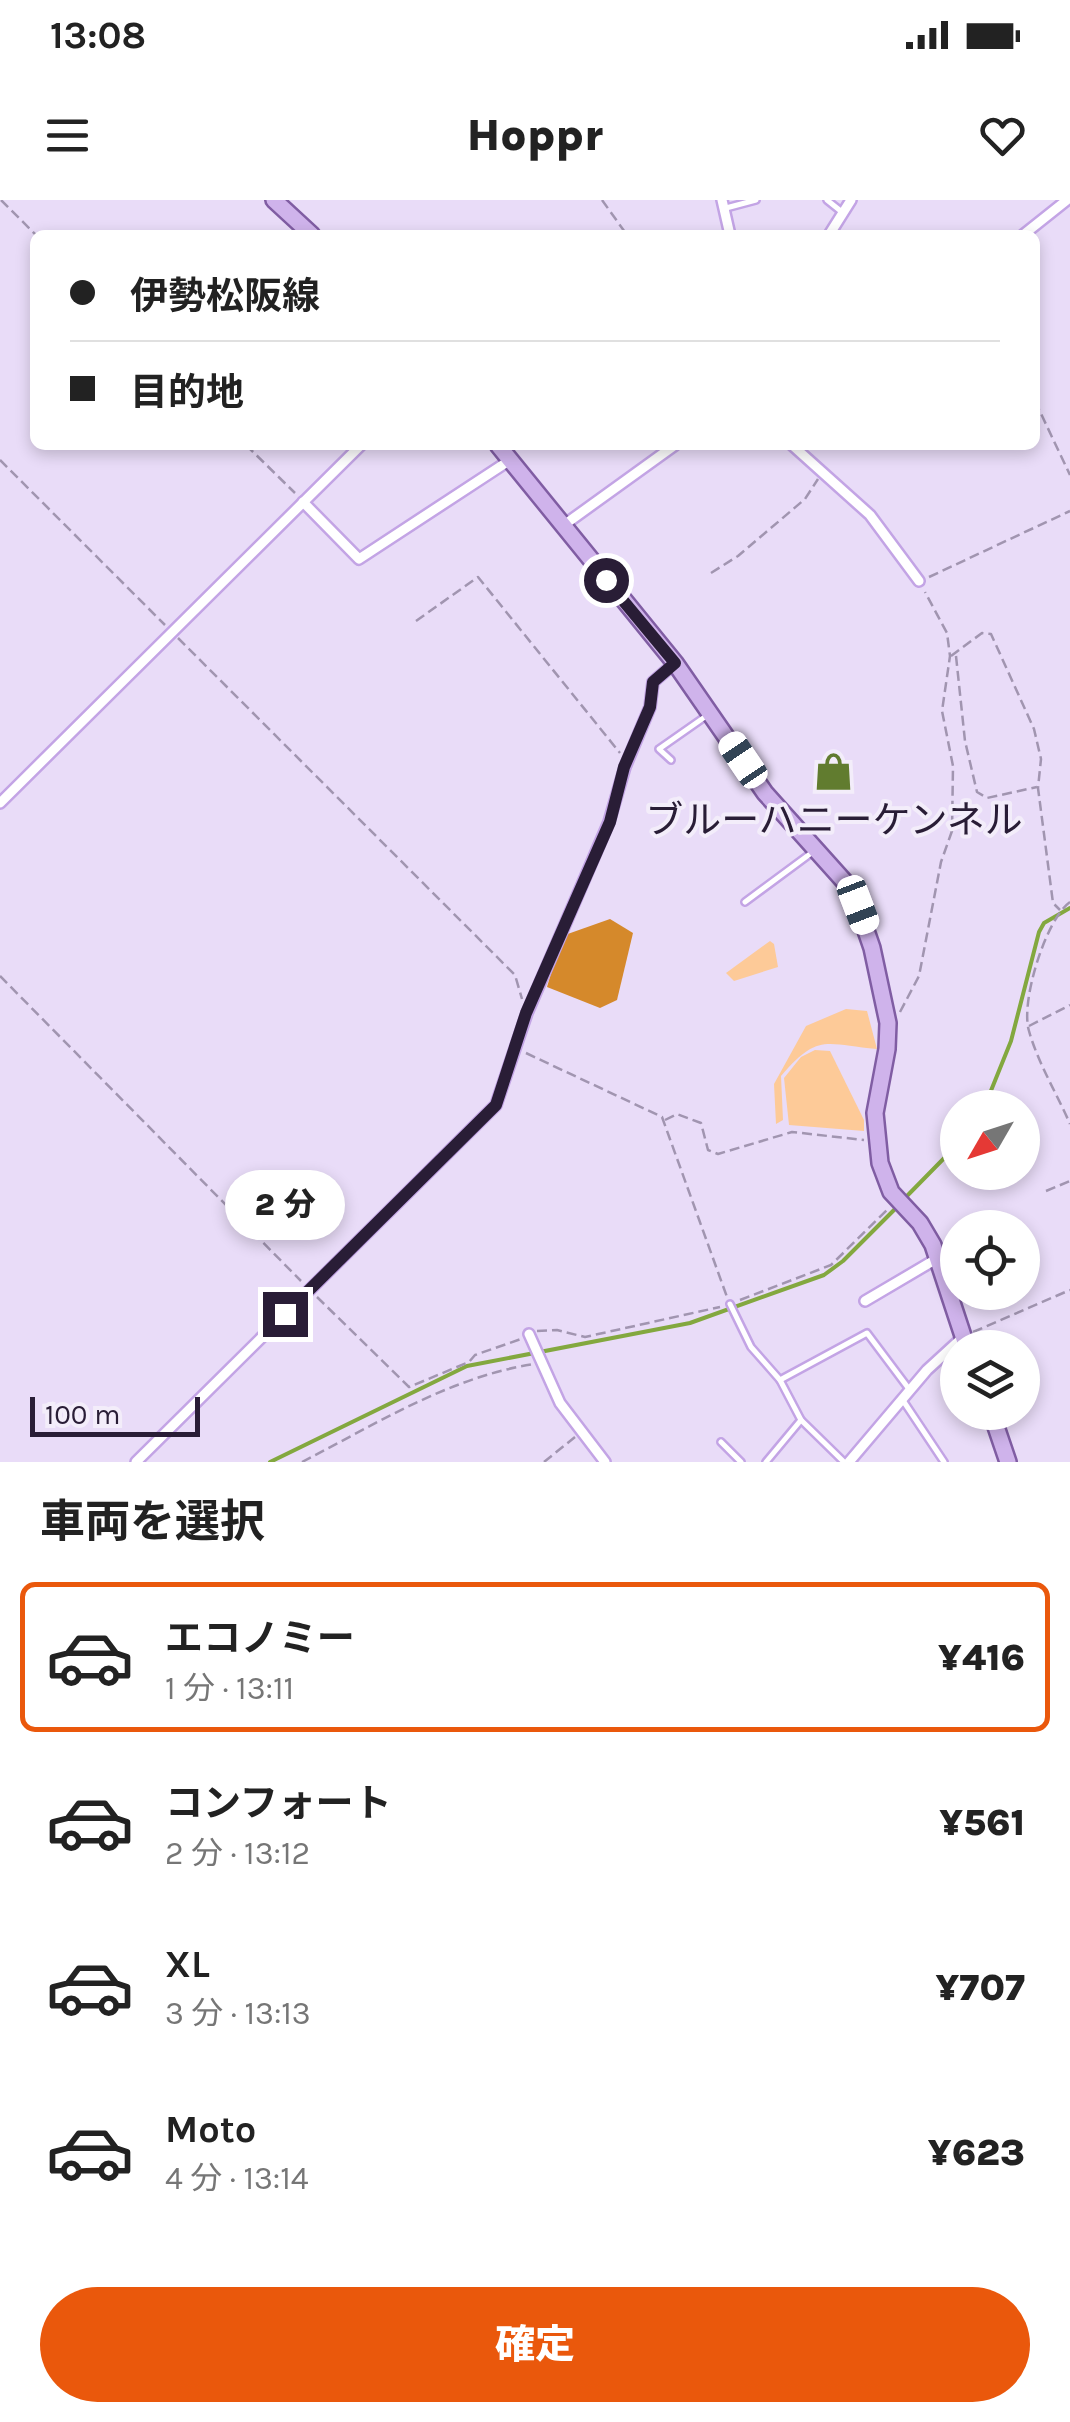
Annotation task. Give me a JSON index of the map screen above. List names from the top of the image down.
{
  "places": {
    "shop": ["ブルーハニーケンネル"]
  },
  "scale_bar": "100 m",
  "north": "bottom left",
  "page": {
    "status": "13:08",
    "header": "Hoppr",
    "banner": ["伊勢松阪線", "目的地"],
    "bubble": "2 分",
    "scale": "100 m",
    "heading": "車両を選択",
    "list": [
      {
        "name": "エコノミー",
        "note": "1 分 · 13:11",
        "value": "¥416"
      },
      {
        "name": "コンフォート",
        "note": "2 分 · 13:12",
        "value": "¥561"
      },
      {
        "name": "XL",
        "note": "3 分 · 13:13",
        "value": "¥707"
      },
      {
        "name": "Moto",
        "note": "4 分 · 13:14",
        "value": "¥623"
      }
    ],
    "buttons": "確定"
  }
}
